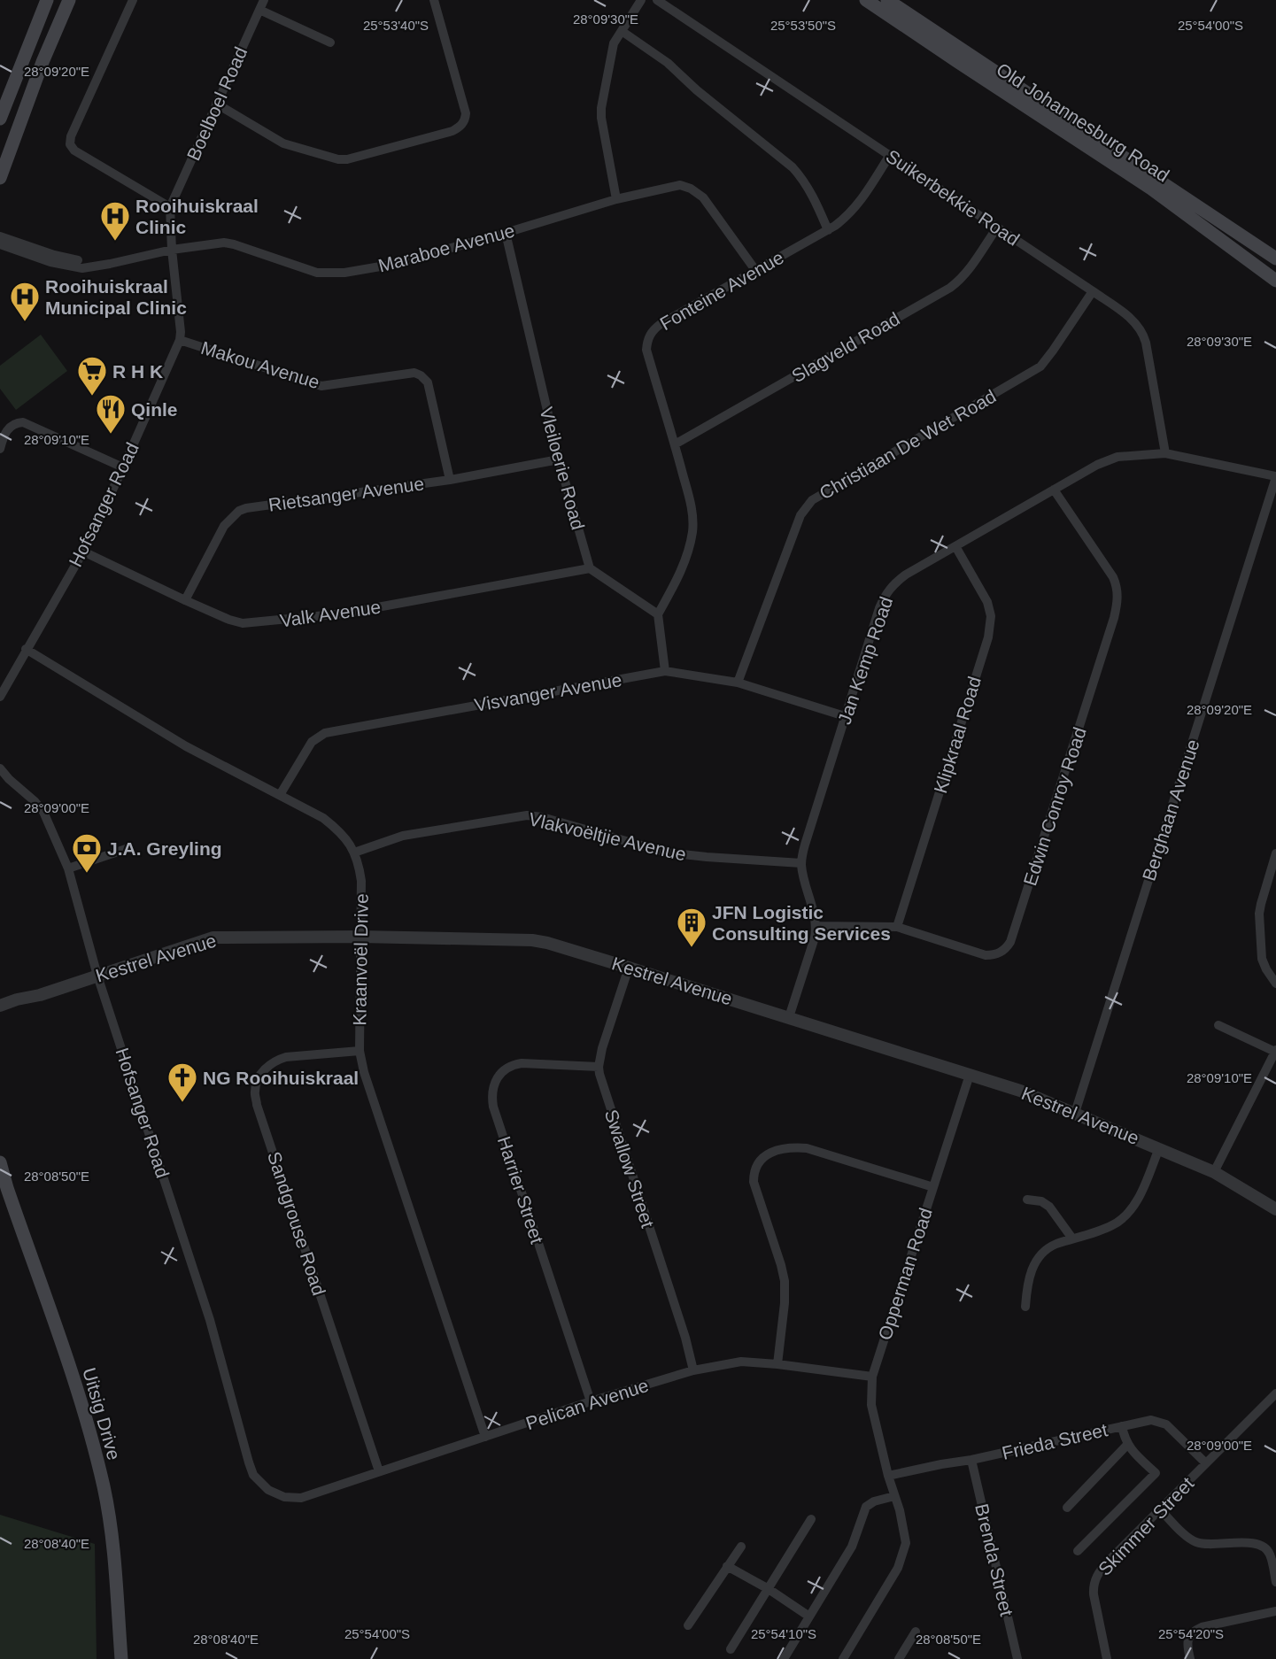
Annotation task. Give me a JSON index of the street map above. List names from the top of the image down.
{
  "streets": {
    "main road": ["Old Johannesburg Road", "Uitsig Drive"],
    "street": [
      "Boelboel Road",
      "Suikerbekkie Road",
      "Maraboe Avenue",
      "Fonteine Avenue",
      "Slagveld Road",
      "Makou Avenue",
      "Christiaan De Wet Road",
      "Vleiloerie Road",
      "Rietsanger Avenue",
      "Hofsanger Road",
      "Valk Avenue",
      "Jan Kemp Road",
      "Visvanger Avenue",
      "Klipkraal Road",
      "Edwin Conroy Road",
      "Berghaan Avenue",
      "Vlakvoëltjie Avenue",
      "Kestrel Avenue",
      "Kraanvoël Drive",
      "Swallow Street",
      "Harrier Street",
      "Sandgrouse Road",
      "Opperman Road",
      "Pelican Avenue",
      "Frieda Street",
      "Skimmer Street",
      "Brenda Street"
    ]
  },
  "crossings": [
    ["Boelboel Road", "Hofsanger Road"],
    ["Suikerbekkie Road", "Fonteine Avenue"],
    ["Suikerbekkie Road", "Slagveld Road"],
    ["Suikerbekkie Road", "Christiaan De Wet Road"],
    ["Suikerbekkie Road", "Jan Kemp Road"],
    ["Maraboe Avenue", "Fonteine Avenue"],
    ["Maraboe Avenue", "Vleiloerie Road"],
    ["Maraboe Avenue", "Hofsanger Road"],
    ["Fonteine Avenue", "Slagveld Road"],
    ["Makou Avenue", "Rietsanger Avenue"],
    ["Makou Avenue", "Hofsanger Road"],
    ["Christiaan De Wet Road", "Visvanger Avenue"],
    ["Vleiloerie Road", "Rietsanger Avenue"],
    ["Vleiloerie Road", "Valk Avenue"],
    ["Rietsanger Avenue", "Valk Avenue"],
    ["Hofsanger Road", "Valk Avenue"],
    ["Hofsanger Road", "Kestrel Avenue"],
    ["Hofsanger Road", "Kraanvoël Drive"],
    ["Hofsanger Road", "Pelican Avenue"],
    ["Jan Kemp Road", "Visvanger Avenue"],
    ["Jan Kemp Road", "Klipkraal Road"],
    ["Jan Kemp Road", "Edwin Conroy Road"],
    ["Jan Kemp Road", "Berghaan Avenue"],
    ["Jan Kemp Road", "Vlakvoëltjie Avenue"],
    ["Jan Kemp Road", "Kestrel Avenue"],
    ["Visvanger Avenue", "Kraanvoël Drive"],
    ["Klipkraal Road", "Edwin Conroy Road"],
    ["Berghaan Avenue", "Kestrel Avenue"],
    ["Vlakvoëltjie Avenue", "Kraanvoël Drive"],
    ["Kestrel Avenue", "Kraanvoël Drive"],
    ["Kestrel Avenue", "Swallow Street"],
    ["Kestrel Avenue", "Opperman Road"],
    ["Kraanvoël Drive", "Sandgrouse Road"],
    ["Kraanvoël Drive", "Pelican Avenue"],
    ["Swallow Street", "Harrier Street"],
    ["Swallow Street", "Pelican Avenue"],
    ["Harrier Street", "Pelican Avenue"],
    ["Sandgrouse Road", "Pelican Avenue"],
    ["Opperman Road", "Pelican Avenue"],
    ["Opperman Road", "Frieda Street"],
    ["Frieda Street", "Skimmer Street"],
    ["Frieda Street", "Brenda Street"]
  ],
  "places": {
    "hospital": ["Rooihuiskraal Clinic", "Rooihuiskraal Municipal Clinic"],
    "supermarket": ["R H K"],
    "restaurant": ["Qinle"],
    "bank": ["J.A. Greyling"],
    "building": ["JFN Logistic Consulting Services"],
    "church": ["NG Rooihuiskraal"]
  },
  "coordinates": [
    "28°09'30\"E",
    "25°53'40\"S",
    "25°53'50\"S",
    "25°54'00\"S",
    "28°09'20\"E",
    "28°09'10\"E",
    "28°09'00\"E",
    "28°08'50\"E",
    "28°08'40\"E",
    "25°54'10\"S",
    "25°54'20\"S"
  ]
}
